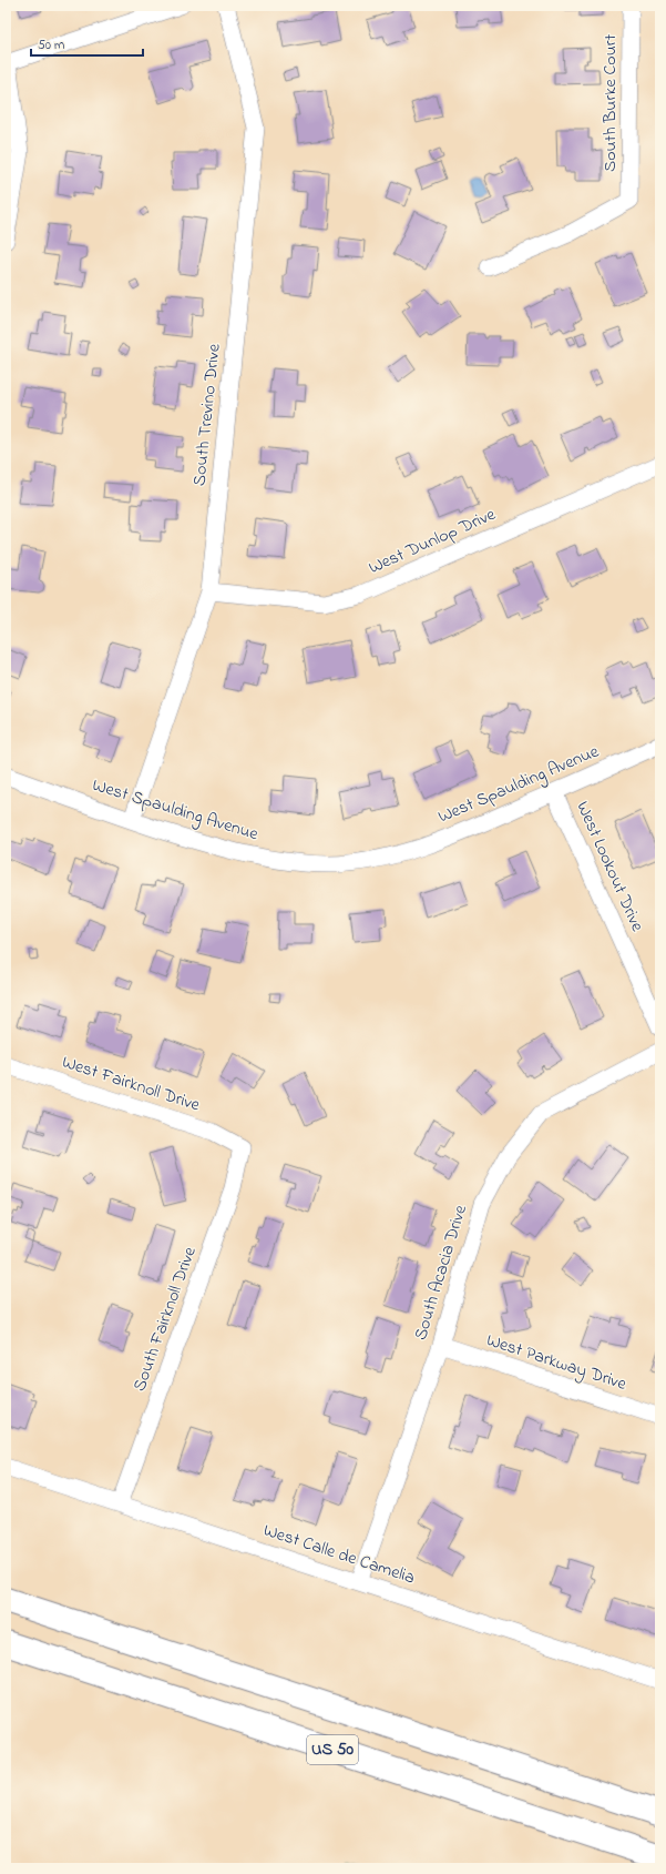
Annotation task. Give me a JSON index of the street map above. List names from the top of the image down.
{
  "streets": {
    "highway": ["US 50"],
    "street": [
      "South Burke Court",
      "South Trevino Drive",
      "West Dunlop Drive",
      "West Spaulding Avenue",
      "West Lookout Drive",
      "West Fairknoll Drive",
      "South Acacia Drive",
      "South Fairknoll Drive",
      "West Parkway Drive",
      "West Calle de Camelia"
    ]
  },
  "crossings": [
    ["South Trevino Drive", "West Dunlop Drive"],
    ["South Trevino Drive", "West Spaulding Avenue"],
    ["West Spaulding Avenue", "West Lookout Drive"],
    ["West Fairknoll Drive", "South Fairknoll Drive"],
    ["South Acacia Drive", "West Parkway Drive"],
    ["South Acacia Drive", "West Calle de Camelia"],
    ["South Fairknoll Drive", "West Calle de Camelia"]
  ],
  "scale_bar": "50 m"
}
